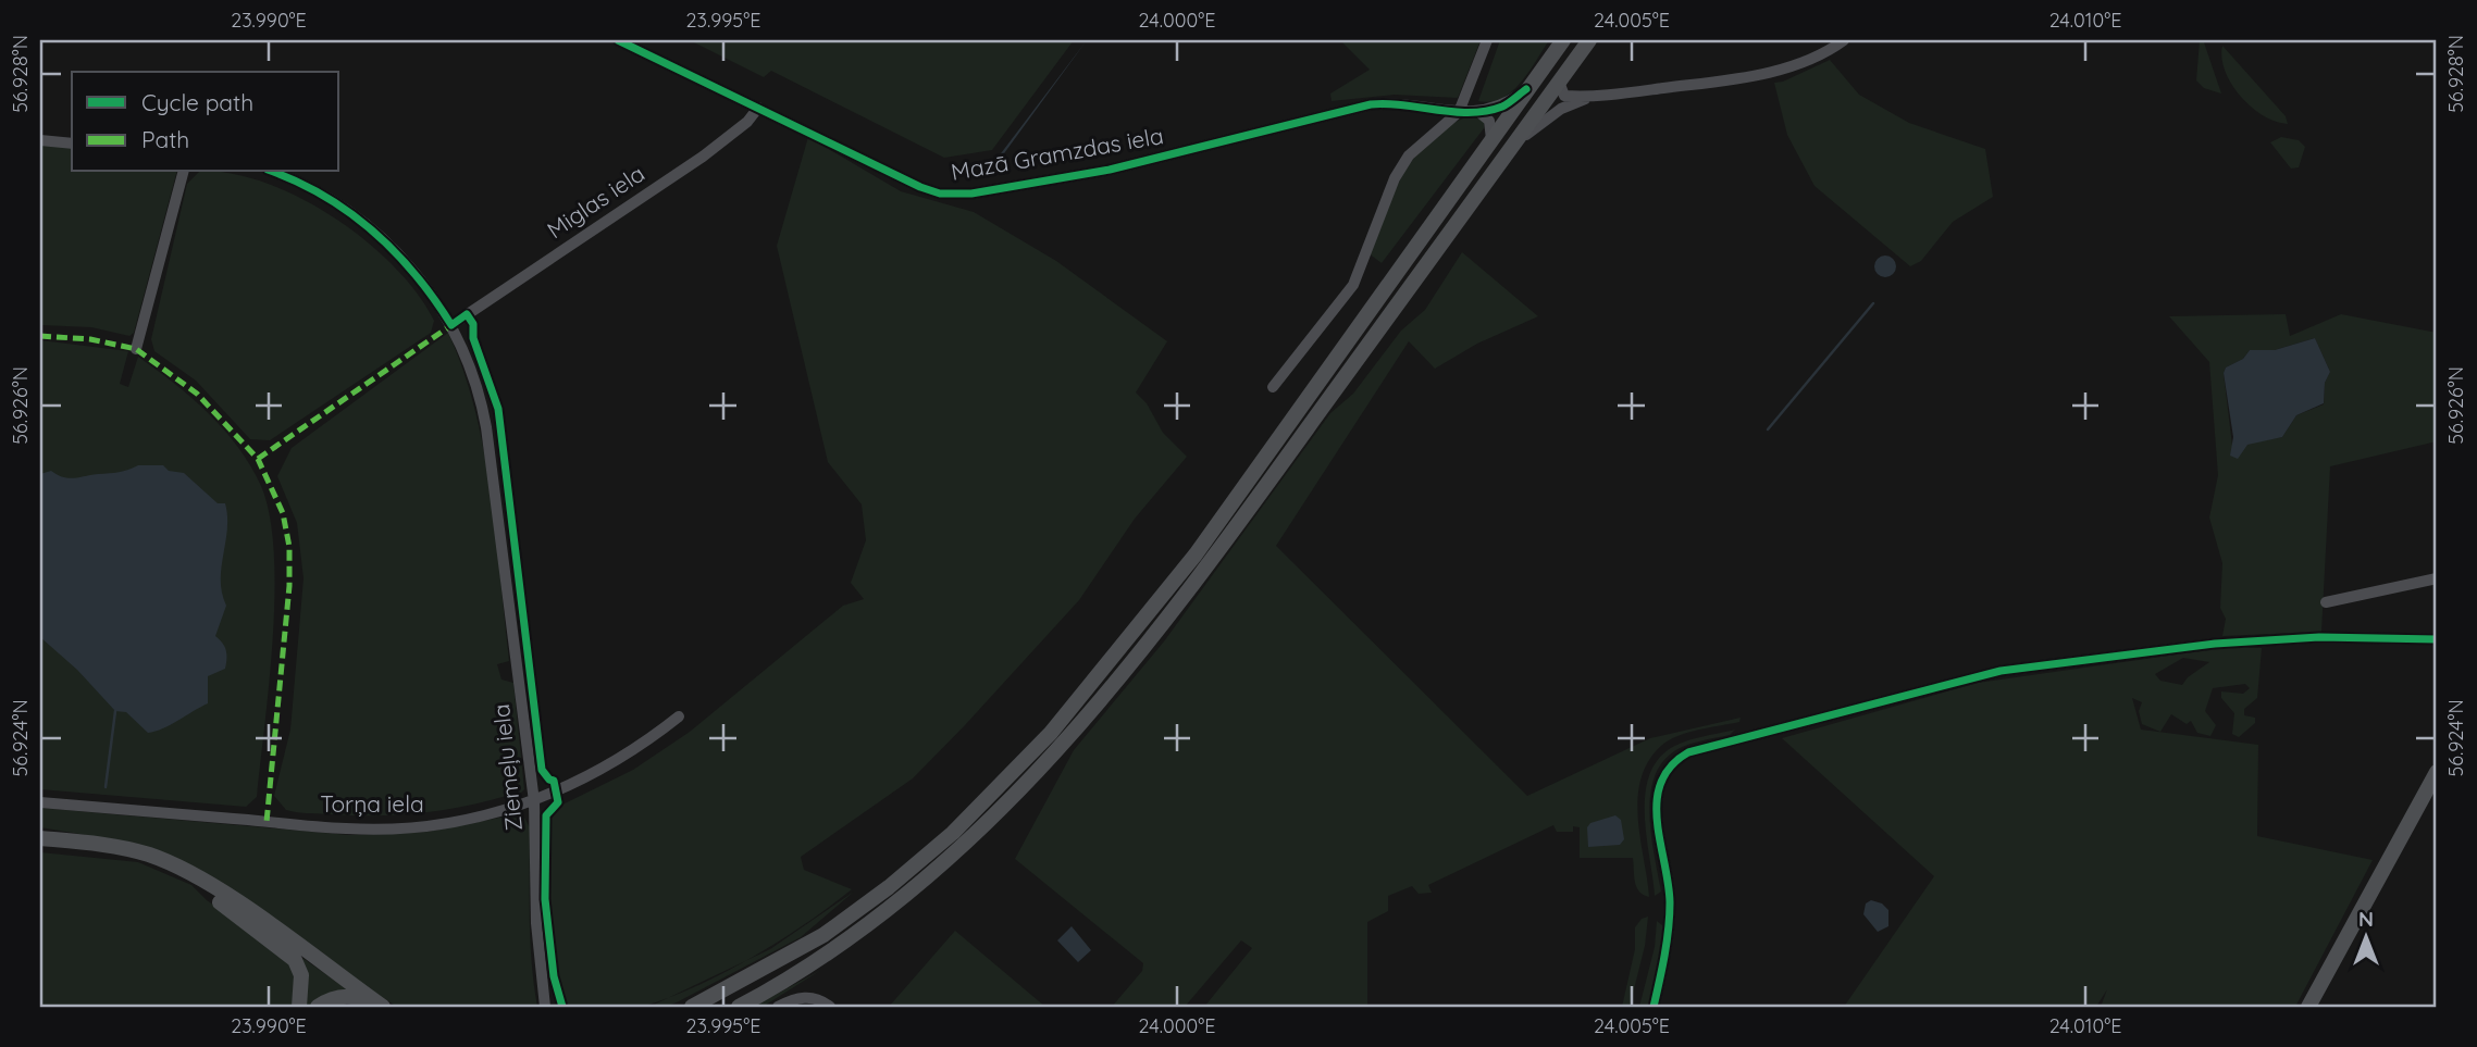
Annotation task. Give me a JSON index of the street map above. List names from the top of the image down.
{
  "streets": {
    "street": [
      "Mazā Gramzdas iela",
      "Miglas iela",
      "Ziemeļu iela",
      "Torņa iela"
    ]
  },
  "crossings": [
    ["Mazā Gramzdas iela", "Miglas iela"],
    ["Miglas iela", "Ziemeļu iela"],
    ["Ziemeļu iela", "Torņa iela"]
  ],
  "legend": ["Cycle path", "Path"],
  "north": "top",
  "coordinates": [
    "23.990°E",
    "23.995°E",
    "24.000°E",
    "24.005°E",
    "24.010°E",
    "56.928°N",
    "56.926°N",
    "56.924°N"
  ]
}
